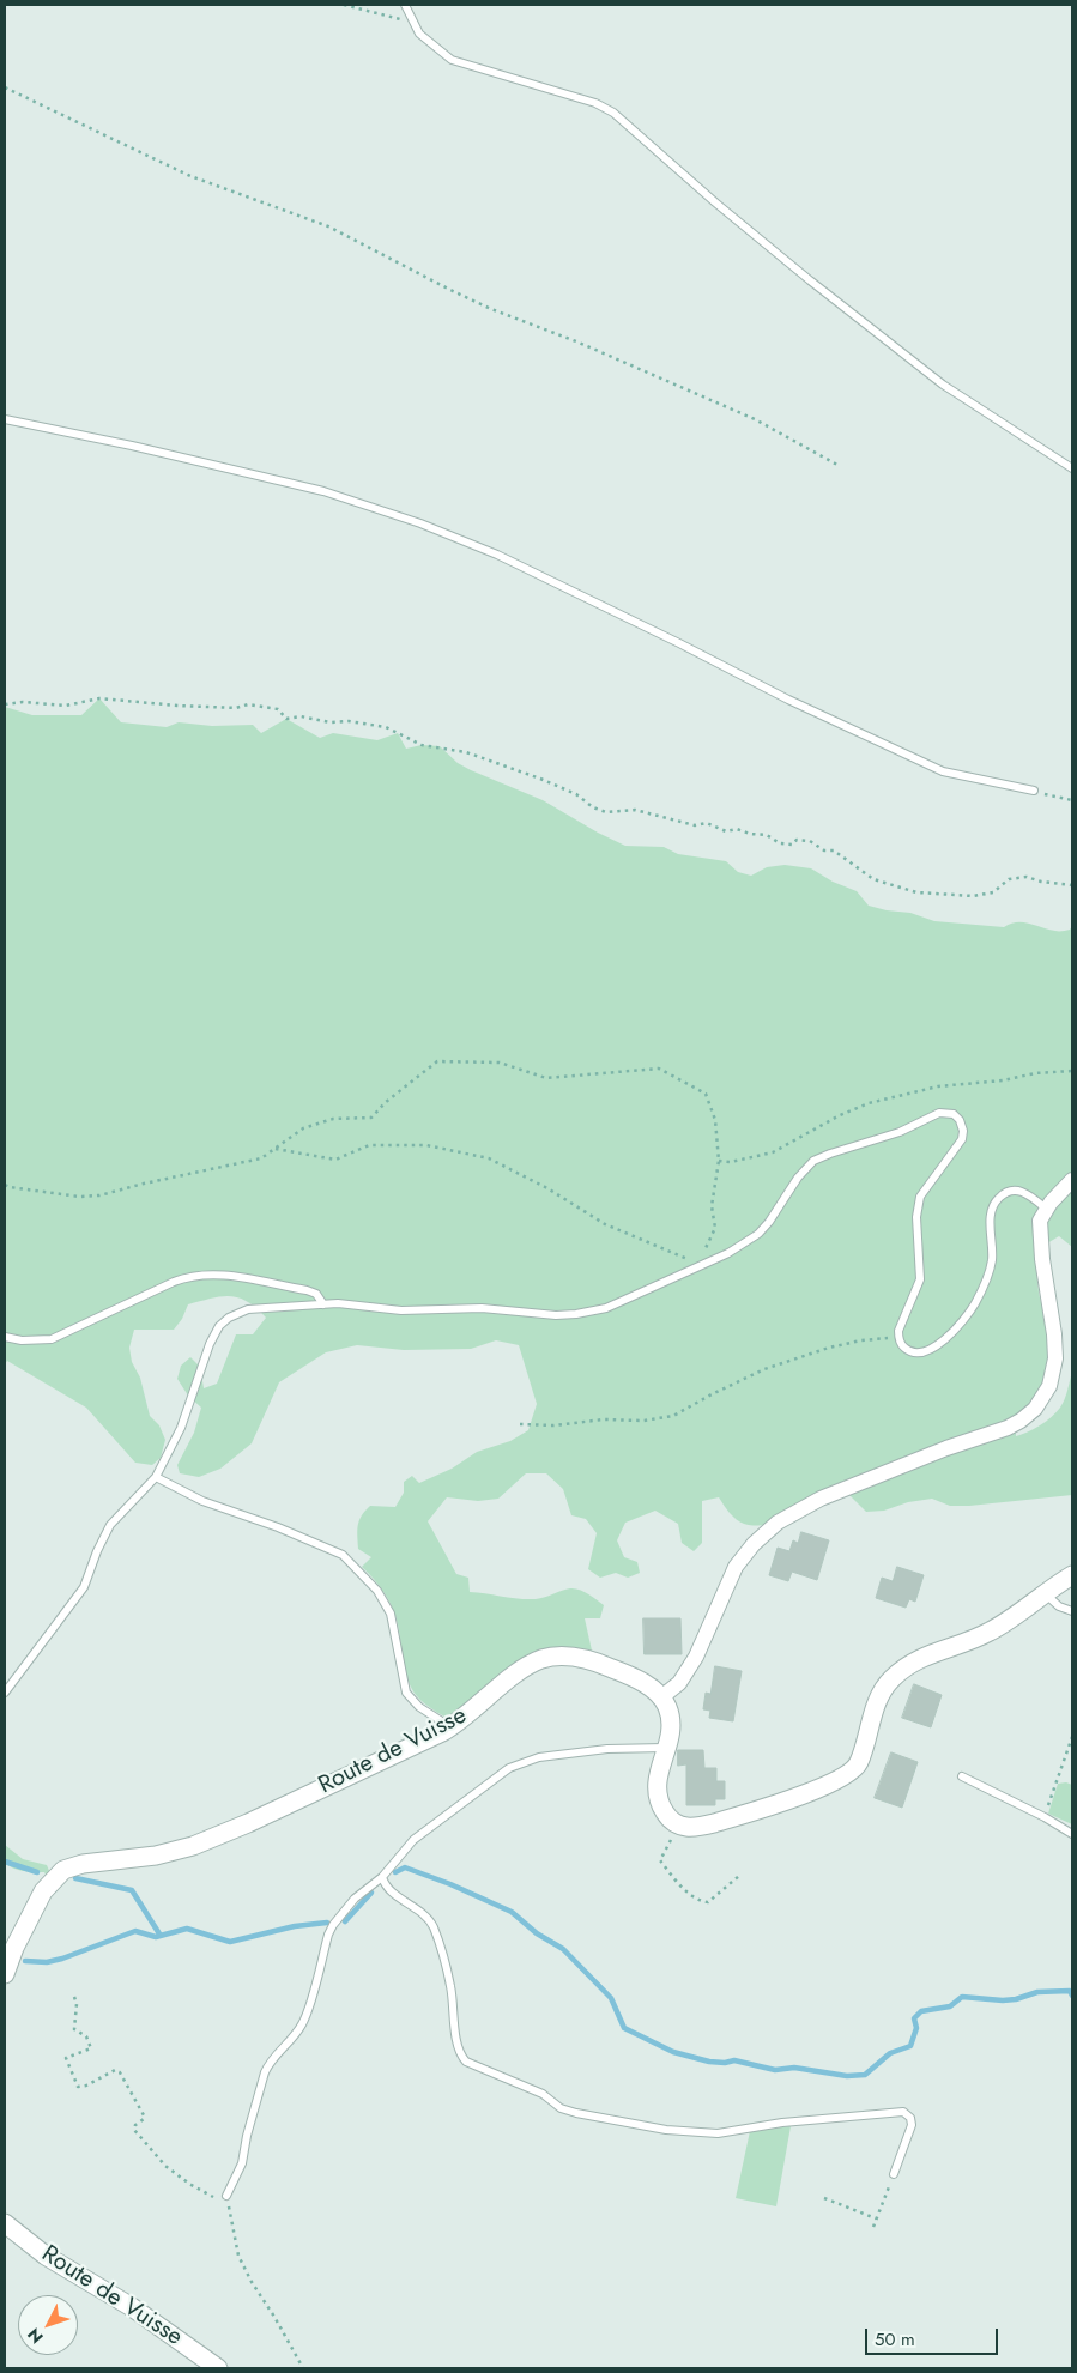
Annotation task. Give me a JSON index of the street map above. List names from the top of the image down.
{
  "streets": {
    "street": ["Route de Vuisse"]
  },
  "scale_bar": "50 m",
  "north": "bottom left"
}
